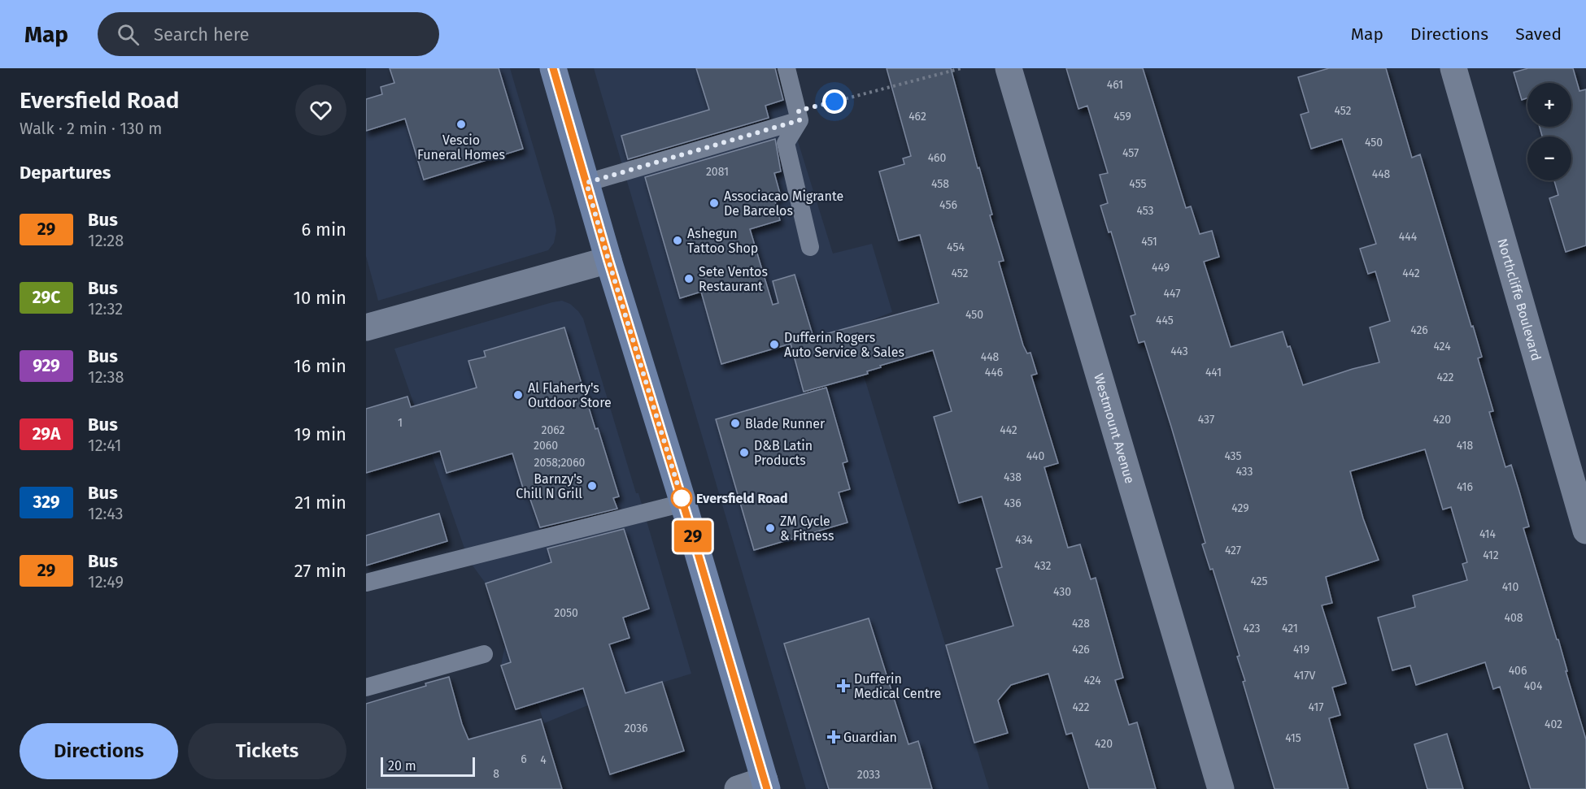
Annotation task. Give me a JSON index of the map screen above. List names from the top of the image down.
{
  "streets": {
    "street": ["Northcliffe Boulevard", "Westmount Avenue"]
  },
  "places": {
    "other": [
      "Vescio Funeral Homes",
      "Associacao Migrante De Barcelos",
      "Ashegun Tattoo Shop",
      "Sete Ventos Restaurant",
      "Dufferin Rogers Auto Service & Sales",
      "Al Flaherty's Outdoor Store",
      "Blade Runner",
      "D&B Latin Products",
      "Barnzy's Chill N Grill",
      "Eversfield Road",
      "ZM Cycle & Fitness"
    ],
    "health": ["Dufferin Medical Centre", "Guardian"]
  },
  "lines": ["bus line 29"],
  "house_numbers": [
    "461",
    "452",
    "462",
    "459",
    "450",
    "457",
    "460",
    "2081",
    "448",
    "458",
    "455",
    "456",
    "453",
    "444",
    "451",
    "454",
    "449",
    "452",
    "442",
    "447",
    "450",
    "445",
    "426",
    "424",
    "443",
    "448",
    "446",
    "441",
    "422",
    "437",
    "420",
    "1",
    "2062",
    "442",
    "2060",
    "418",
    "440",
    "435",
    "2058;2060",
    "433",
    "438",
    "416",
    "436",
    "429",
    "414",
    "434",
    "427",
    "412",
    "432",
    "425",
    "410",
    "430",
    "2050",
    "408",
    "428",
    "423",
    "421",
    "426",
    "419",
    "406",
    "417V",
    "424",
    "404",
    "422",
    "417",
    "402",
    "2036",
    "415",
    "420",
    "6",
    "4",
    "8",
    "2033"
  ],
  "scale_bar": "20 m",
  "page": {
    "header": "Map",
    "search": "Search here",
    "nav": ["Map", "Directions", "Saved"],
    "heading": [
      ["Eversfield Road", "Walk · 2 min · 130 m"],
      "Departures"
    ],
    "on_map": "29",
    "map_buttons": ["+", "−"],
    "list": [
      {
        "mark": "29",
        "name": "Bus",
        "note": "12:28",
        "value": "6 min"
      },
      {
        "mark": "29C",
        "name": "Bus",
        "note": "12:32",
        "value": "10 min"
      },
      {
        "mark": "929",
        "name": "Bus",
        "note": "12:38",
        "value": "16 min"
      },
      {
        "mark": "29A",
        "name": "Bus",
        "note": "12:41",
        "value": "19 min"
      },
      {
        "mark": "329",
        "name": "Bus",
        "note": "12:43",
        "value": "21 min"
      },
      {
        "mark": "29",
        "name": "Bus",
        "note": "12:49",
        "value": "27 min"
      }
    ],
    "buttons": ["Directions", "Tickets"],
    "scale": "20 m"
  }
}
